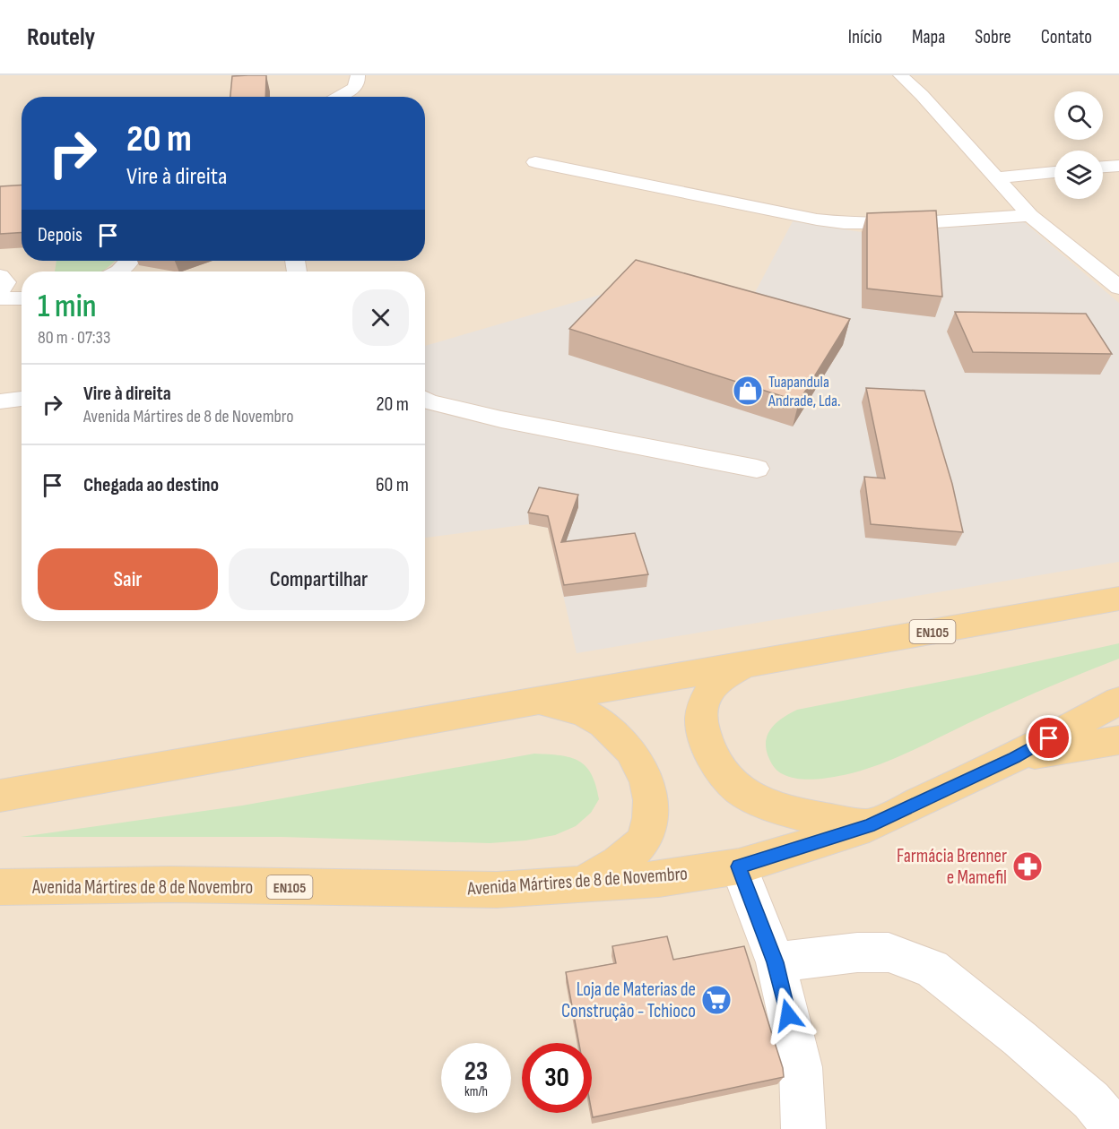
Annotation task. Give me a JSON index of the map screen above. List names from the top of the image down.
{
  "streets": {
    "main road": ["EN105", "Avenida Mártires de 8 de Novembro"]
  },
  "places": {
    "shop": ["Tuapandula Andrade, Lda."],
    "pharmacy": ["Farmácia Brenner e Mamefil"],
    "supermarket": ["Loja de Materias de Construção - Tchioco"]
  },
  "page": {
    "header": "Routely",
    "nav": [
      "Início",
      "Mapa",
      "Sobre",
      "Contato"
    ],
    "turn": ["20 m", "Vire à direita"],
    "then": "Depois",
    "heading": ["1 min", "80 m · 07:33"],
    "list": [
      {
        "name": "Vire à direita",
        "note": "Avenida Mártires de 8 de Novembro",
        "value": "20 m"
      },
      {
        "name": "Chegada ao destino",
        "value": "60 m"
      }
    ],
    "buttons": ["Sair", "Compartilhar"],
    "speed": "23 km/h",
    "limit": "30"
  }
}
